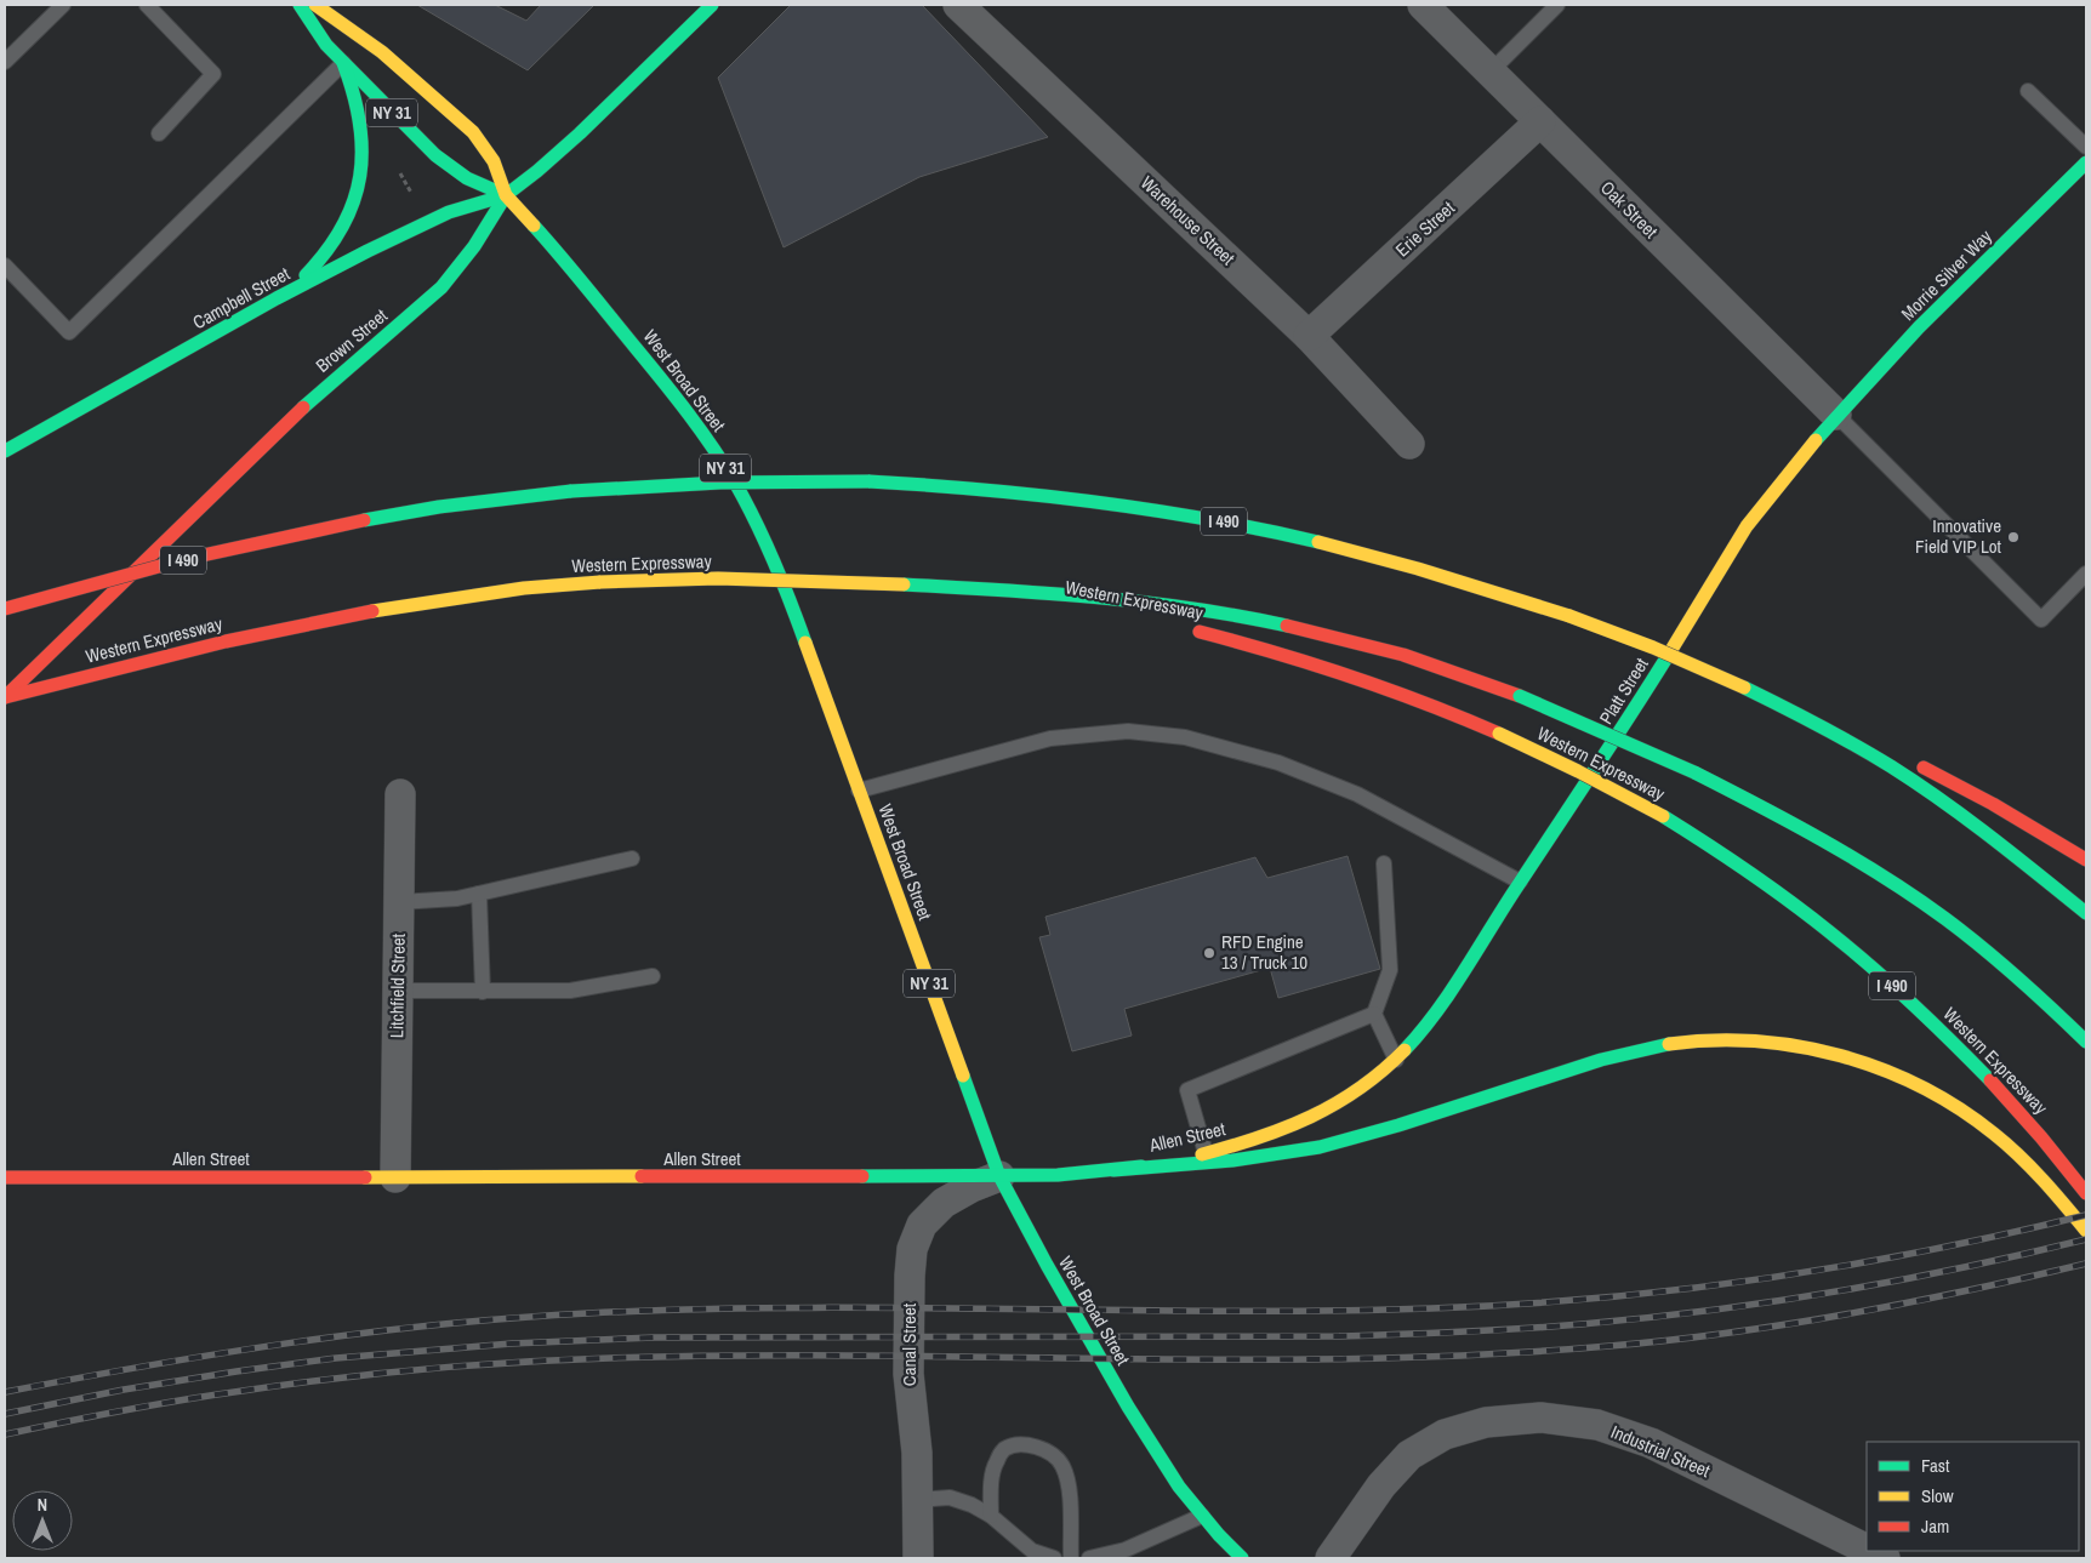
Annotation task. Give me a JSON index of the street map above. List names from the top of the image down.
{
  "streets": {
    "main road": [
      "NY 31",
      "Morrie Silver Way",
      "Campbell Street",
      "Brown Street",
      "West Broad Street",
      "I 490",
      "Western Expressway",
      "Platt Street",
      "Allen Street"
    ],
    "street": [
      "Oak Street",
      "Warehouse Street",
      "Erie Street",
      "Litchfield Street",
      "Canal Street",
      "Industrial Street"
    ]
  },
  "crossings": [
    ["Oak Street", "Erie Street"],
    ["Oak Street", "Morrie Silver Way"],
    ["Oak Street", "Platt Street"],
    ["Warehouse Street", "Erie Street"],
    ["Morrie Silver Way", "Platt Street"],
    ["Campbell Street", "Brown Street"],
    ["Campbell Street", "West Broad Street"],
    ["Brown Street", "West Broad Street"],
    ["Brown Street", "Western Expressway"],
    ["West Broad Street", "Allen Street"],
    ["West Broad Street", "Canal Street"],
    ["Platt Street", "Allen Street"],
    ["Litchfield Street", "Allen Street"],
    ["Allen Street", "Canal Street"]
  ],
  "places": ["Innovative Field VIP Lot", "RFD Engine 13 / Truck 10"],
  "legend": ["Fast", "Slow", "Jam"],
  "north": "top"
}
